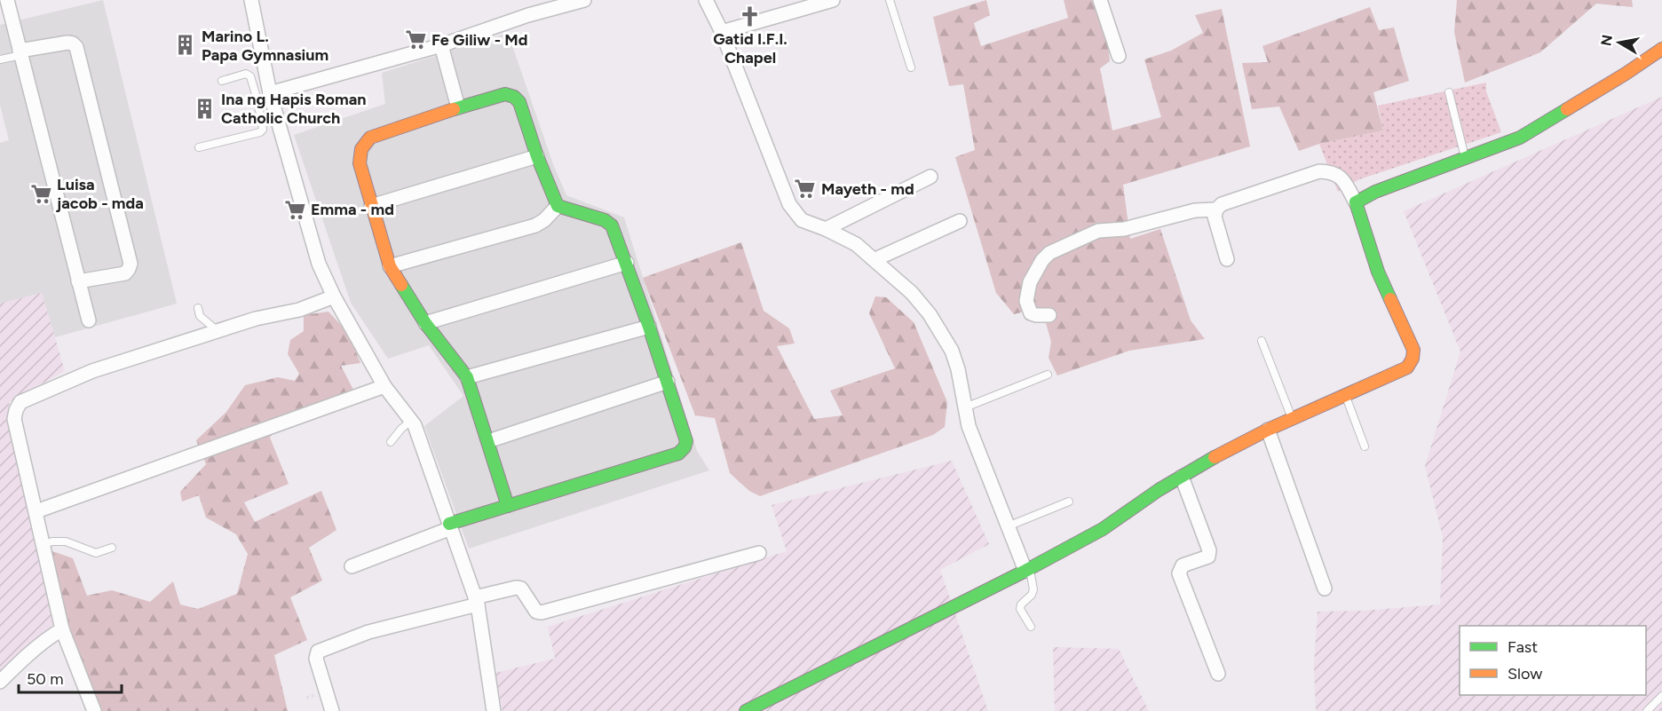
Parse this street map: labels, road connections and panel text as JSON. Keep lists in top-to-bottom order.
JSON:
{
  "places": {
    "church": ["Gatid I.F.I. Chapel"],
    "supermarket": [
      "Fe Giliw - Md",
      "Mayeth - md",
      "Luisa jacob - mda",
      "Emma - md"
    ],
    "building": ["Marino L. Papa Gymnasium", "Ina ng Hapis Roman Catholic Church"]
  },
  "legend": ["Fast", "Slow"],
  "scale_bar": "50 m",
  "north": "left"
}
